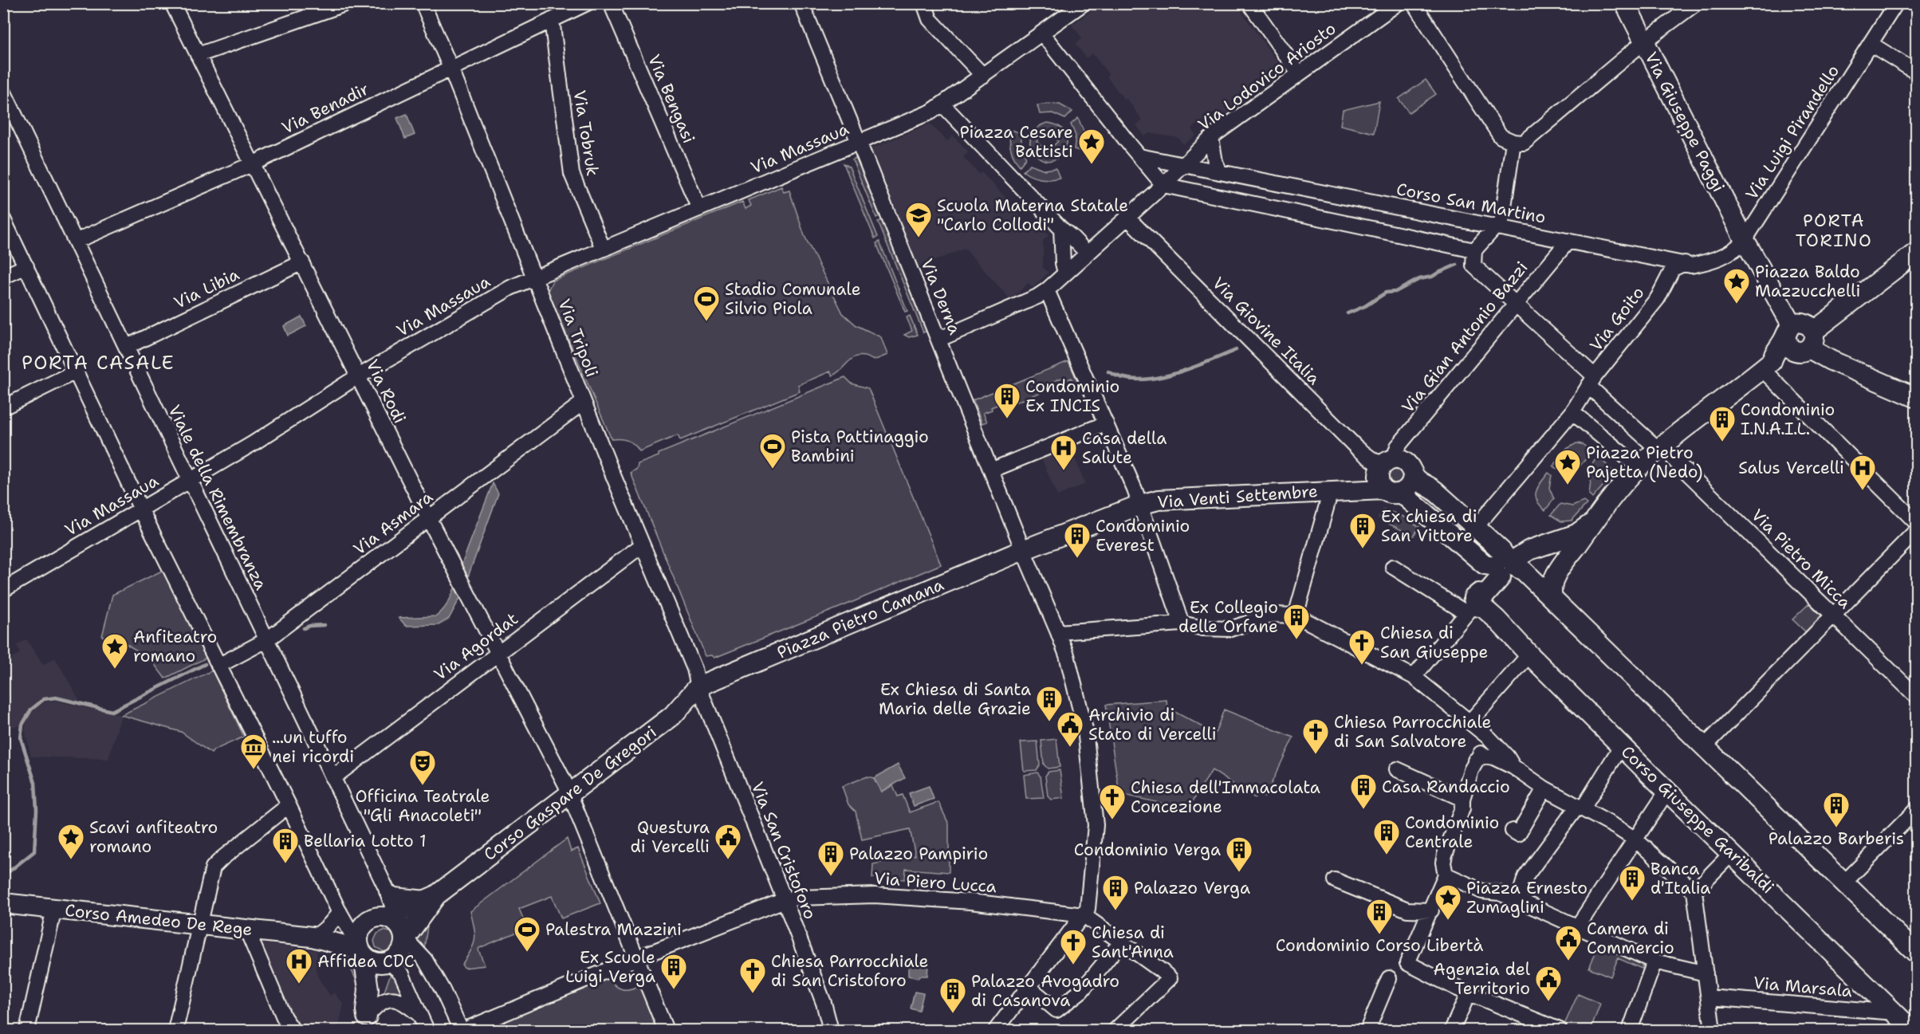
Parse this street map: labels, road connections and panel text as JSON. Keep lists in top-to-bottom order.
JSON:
{
  "streets": {
    "main road": [
      "Via Giuseppe Paggi",
      "Via Venti Settembre",
      "Piazza Pietro Camana",
      "Corso Gaspare De Gregori",
      "Corso Giuseppe Garibaldi",
      "Corso Amedeo De Rege"
    ],
    "street": [
      "Via Lodovico Ariosto",
      "Via Bengasi",
      "Via Benadir",
      "Via Luigi Pirandello",
      "Via Tobruk",
      "Via Massaua",
      "Corso San Martino",
      "Via Libia",
      "Via Derna",
      "Via Goito",
      "Via Giovine Italia",
      "Via Gian Antonio Bazzi",
      "Via Tripoli",
      "Via Rodi",
      "Viale della Rimembranza",
      "Via Asmara",
      "Via Pietro Micca",
      "Via Agordat",
      "Via San Cristoforo",
      "Via Piero Lucca",
      "Via Marsala"
    ]
  },
  "crossings": [
    ["Via Lodovico Ariosto", "Corso San Martino"],
    ["Via Bengasi", "Via Massaua"],
    ["Via Benadir", "Via Tobruk"],
    ["Via Benadir", "Via Tripoli"],
    ["Via Benadir", "Via Rodi"],
    ["Via Benadir", "Viale della Rimembranza"],
    ["Via Giuseppe Paggi", "Via Luigi Pirandello"],
    ["Via Giuseppe Paggi", "Corso San Martino"],
    ["Via Luigi Pirandello", "Corso San Martino"],
    ["Via Tobruk", "Via Massaua"],
    ["Via Massaua", "Via Derna"],
    ["Via Massaua", "Via Tripoli"],
    ["Via Massaua", "Via Rodi"],
    ["Via Massaua", "Viale della Rimembranza"],
    ["Corso San Martino", "Via Goito"],
    ["Corso San Martino", "Via Gian Antonio Bazzi"],
    ["Via Libia", "Via Rodi"],
    ["Via Libia", "Viale della Rimembranza"],
    ["Via Derna", "Via Venti Settembre"],
    ["Via Derna", "Piazza Pietro Camana"],
    ["Via Derna", "Via Piero Lucca"],
    ["Via Giovine Italia", "Via Gian Antonio Bazzi"],
    ["Via Giovine Italia", "Via Venti Settembre"],
    ["Via Gian Antonio Bazzi", "Via Venti Settembre"],
    ["Via Tripoli", "Via Asmara"],
    ["Via Tripoli", "Piazza Pietro Camana"],
    ["Via Tripoli", "Via Agordat"],
    ["Via Tripoli", "Corso Gaspare De Gregori"],
    ["Via Tripoli", "Via San Cristoforo"],
    ["Via Rodi", "Via Asmara"],
    ["Via Rodi", "Via Agordat"],
    ["Via Rodi", "Corso Gaspare De Gregori"],
    ["Via Rodi", "Via Piero Lucca"],
    ["Via Venti Settembre", "Piazza Pietro Camana"],
    ["Viale della Rimembranza", "Via Asmara"],
    ["Viale della Rimembranza", "Via Agordat"],
    ["Viale della Rimembranza", "Corso Gaspare De Gregori"],
    ["Viale della Rimembranza", "Corso Amedeo De Rege"],
    ["Piazza Pietro Camana", "Corso Gaspare De Gregori"],
    ["Piazza Pietro Camana", "Via San Cristoforo"],
    ["Corso Gaspare De Gregori", "Via San Cristoforo"],
    ["Corso Gaspare De Gregori", "Corso Amedeo De Rege"],
    ["Corso Giuseppe Garibaldi", "Via Marsala"],
    ["Via San Cristoforo", "Via Piero Lucca"]
  ],
  "districts": ["PORTA TORINO", "PORTA CASALE"],
  "places": {
    "place": [
      "Piazza Cesare Battisti",
      "Piazza Baldo Mazzucchelli",
      "Piazza Pietro Pajetta (Nedo)",
      "Anfiteatro romano",
      "Scavi anfiteatro romano",
      "Piazza Ernesto Zumaglini"
    ],
    "school or university": ["Scuola Materna Statale \"Carlo Collodi\""],
    "sports": ["Stadio Comunale Silvio Piola", "Pista Pattinaggio Bambini", "Palestra Mazzini"],
    "building": [
      "Condominio Ex INCIS",
      "Condominio I.N.A.I.L.",
      "Ex chiesa di San Vittore",
      "Condominio Everest",
      "Ex Collegio delle Orfane",
      "Ex Chiesa di Santa Maria delle Grazie",
      "Casa Randaccio",
      "Palazzo Barberis",
      "Condominio Centrale",
      "Bellaria Lotto 1",
      "Condominio Verga",
      "Palazzo Pampirio",
      "Banca d'Italia",
      "Palazzo Verga",
      "Condominio Corso Libertà",
      "Ex Scuole Luigi Verga",
      "Palazzo Avogadro di Casanova"
    ],
    "hospital": ["Casa della Salute", "Salus Vercelli", "Affidea CDC"],
    "church": [
      "Chiesa di San Giuseppe",
      "Chiesa Parrocchiale di San Salvatore",
      "Chiesa dell'Immacolata Concezione",
      "Chiesa di Sant'Anna",
      "Chiesa Parrocchiale di San Cristoforo"
    ],
    "public building": [
      "Archivio di Stato di Vercelli",
      "Questura di Vercelli",
      "Camera di Commercio",
      "Agenzia del Territorio"
    ],
    "museum": ["...un tuffo nei ricordi"],
    "theatre": ["Officina Teatrale \"Gli Anacoleti\""]
  }
}
